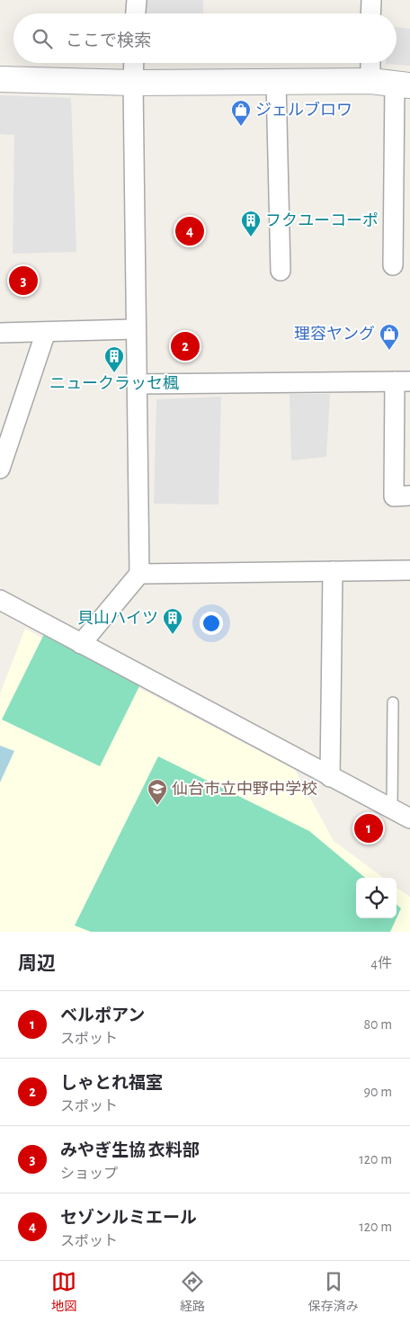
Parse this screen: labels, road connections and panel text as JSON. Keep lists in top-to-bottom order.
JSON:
{
  "places": {
    "shop": ["ジェルブロワ", "理容ヤング"],
    "building": ["フクユーコーポ", "ニュークラッセ楓", "貝山ハイツ"],
    "school or university": ["仙台市立中野中学校"]
  },
  "page": {
    "search": "ここで検索",
    "pins": [
      "4",
      "3",
      "2",
      "1"
    ],
    "heading": ["周辺", "4件"],
    "list": [
      {
        "mark": "1",
        "name": "ベルポアン",
        "note": "スポット",
        "value": "80 m"
      },
      {
        "mark": "2",
        "name": "しゃとれ福室",
        "note": "スポット",
        "value": "90 m"
      },
      {
        "mark": "3",
        "name": "みやぎ生協 衣料部",
        "note": "ショップ",
        "value": "120 m"
      },
      {
        "mark": "4",
        "name": "セゾンルミエール",
        "note": "スポット",
        "value": "120 m"
      }
    ],
    "nav": ["地図", "経路", "保存済み"]
  }
}
